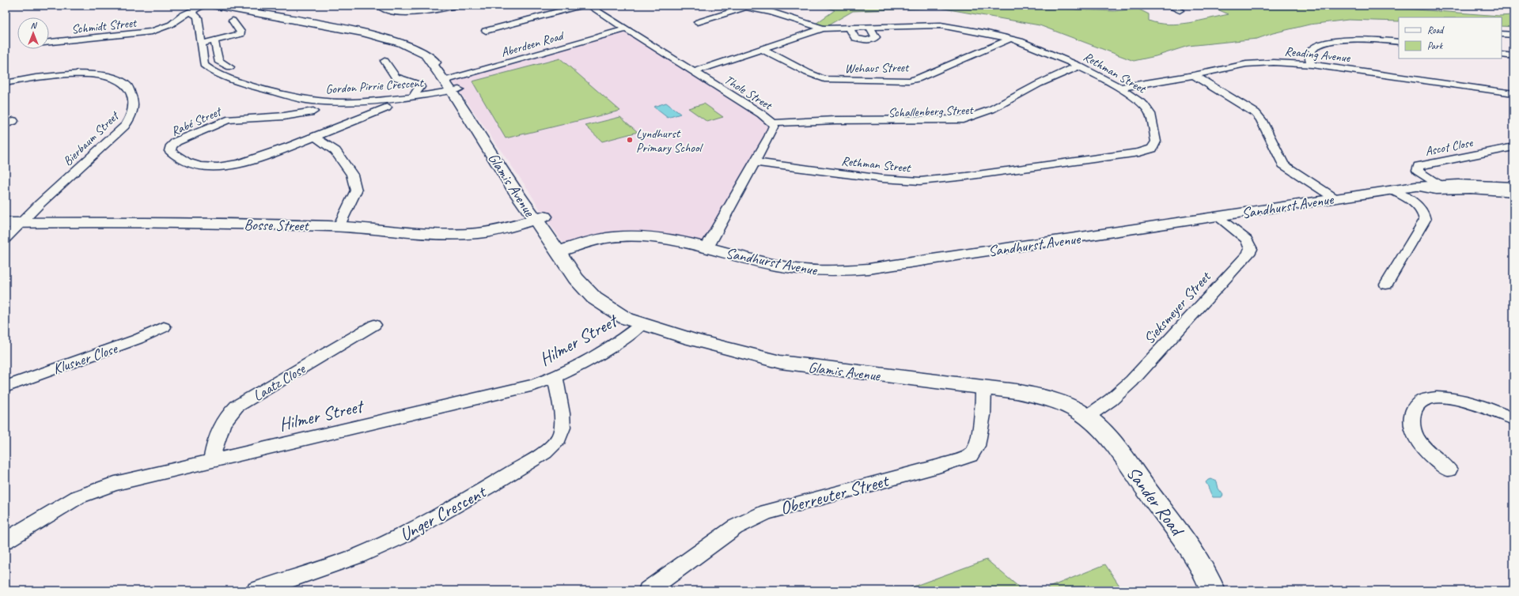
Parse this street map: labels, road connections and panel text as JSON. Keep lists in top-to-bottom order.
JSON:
{
  "streets": {
    "main road": [
      "Glamis Avenue",
      "Sandhurst Avenue",
      "Bosse Street",
      "Sander Road"
    ],
    "street": [
      "Schmidt Street",
      "Aberdeen Road",
      "Reading Avenue",
      "Wehaus Street",
      "Rethman Street",
      "Gordon Pirrie Crescent",
      "Thole Street",
      "Schallenberg Street",
      "Rabé Street",
      "Bierbaum Street",
      "Ascot Close",
      "Sieksmeyer Street",
      "Hilmer Street",
      "Klusner Close",
      "Laatz Close",
      "Oberreuter Street",
      "Unger Crescent"
    ]
  },
  "crossings": [
    ["Schmidt Street", "Gordon Pirrie Crescent"],
    ["Aberdeen Road", "Gordon Pirrie Crescent"],
    ["Aberdeen Road", "Thole Street"],
    ["Aberdeen Road", "Glamis Avenue"],
    ["Reading Avenue", "Rethman Street"],
    ["Wehaus Street", "Rethman Street"],
    ["Rethman Street", "Thole Street"],
    ["Rethman Street", "Schallenberg Street"],
    ["Gordon Pirrie Crescent", "Glamis Avenue"],
    ["Thole Street", "Schallenberg Street"],
    ["Thole Street", "Sandhurst Avenue"],
    ["Bierbaum Street", "Bosse Street"],
    ["Ascot Close", "Sandhurst Avenue"],
    ["Glamis Avenue", "Sandhurst Avenue"],
    ["Glamis Avenue", "Bosse Street"],
    ["Glamis Avenue", "Sieksmeyer Street"],
    ["Glamis Avenue", "Hilmer Street"],
    ["Glamis Avenue", "Oberreuter Street"],
    ["Glamis Avenue", "Sander Road"],
    ["Sandhurst Avenue", "Sieksmeyer Street"],
    ["Sieksmeyer Street", "Sander Road"],
    ["Hilmer Street", "Laatz Close"],
    ["Hilmer Street", "Unger Crescent"]
  ],
  "places": ["Lyndhurst Primary School"],
  "legend": ["Road", "Park"],
  "north": "top"
}
